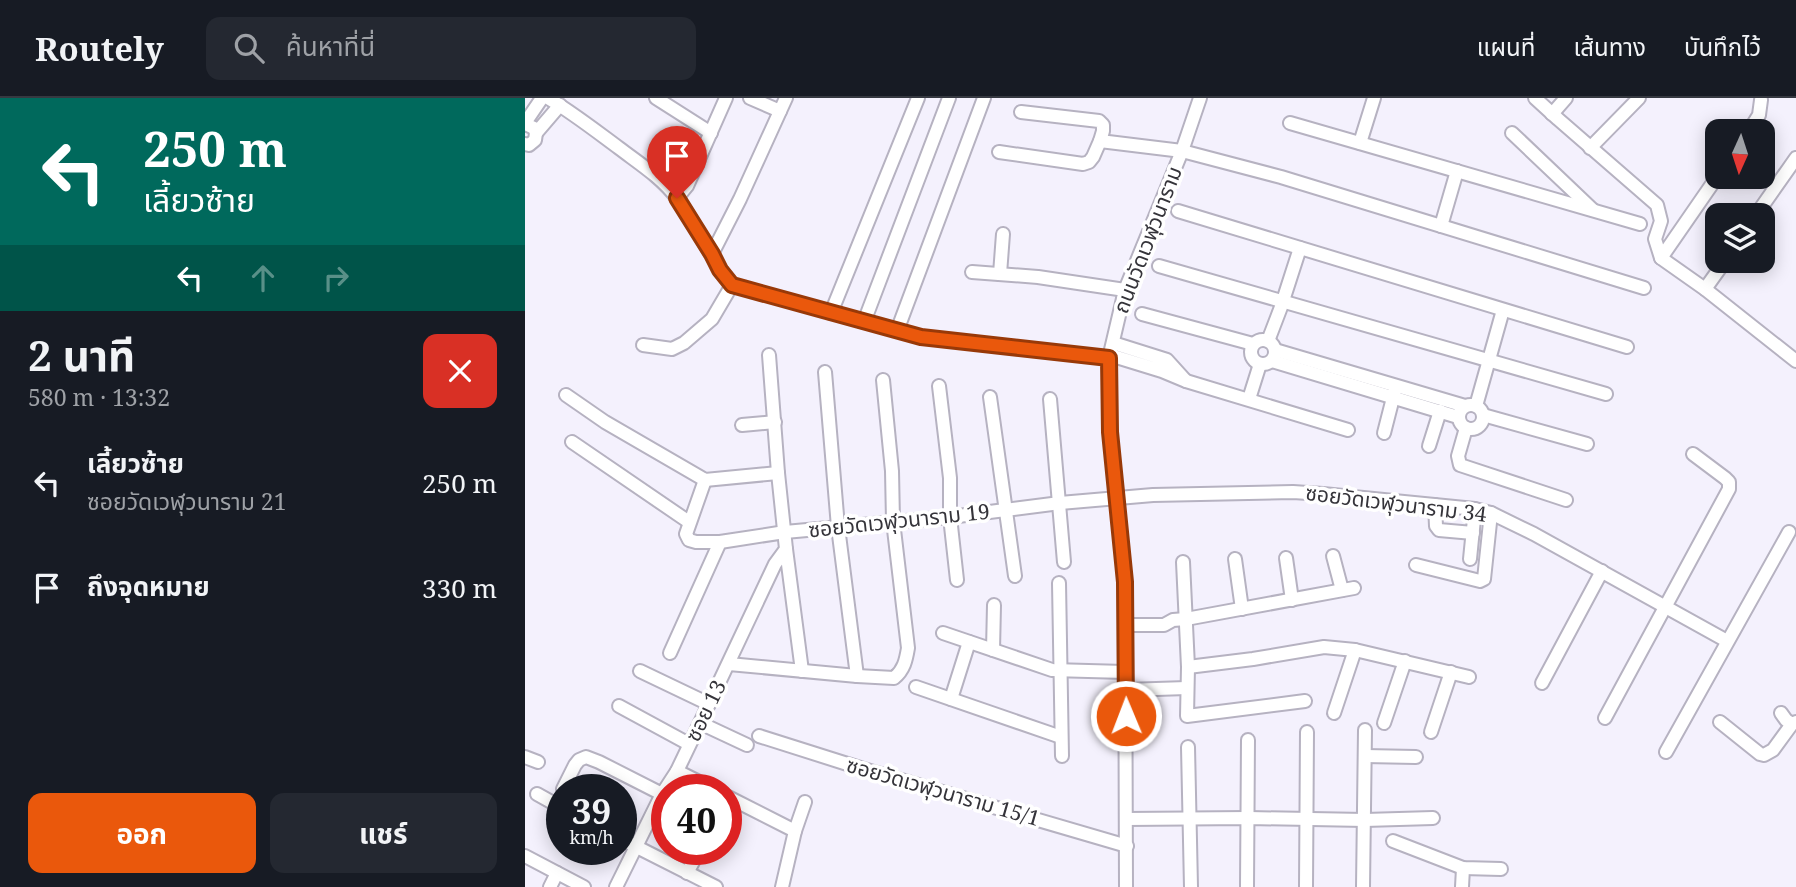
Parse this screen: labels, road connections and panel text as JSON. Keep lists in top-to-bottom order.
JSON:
{
  "streets": {
    "street": [
      "ถนนวัดเวฬุวนาราม",
      "ซอยวัดเวฬุวนาราม 34",
      "ซอยวัดเวฬุวนาราม 19",
      "ซอย 13",
      "ซอยวัดเวฬุวนาราม 15/1"
    ]
  },
  "crossings": [
    ["ถนนวัดเวฬุวนาราม", "ซอยวัดเวฬุวนาราม 34"],
    ["ถนนวัดเวฬุวนาราม", "ซอยวัดเวฬุวนาราม 19"],
    ["ถนนวัดเวฬุวนาราม", "ซอยวัดเวฬุวนาราม 15/1"],
    ["ซอยวัดเวฬุวนาราม 34", "ซอยวัดเวฬุวนาราม 19"]
  ],
  "north": "bottom",
  "page": {
    "header": "Routely",
    "search": "ค้นหาที่นี่",
    "nav": ["แผนที่", "เส้นทาง", "บันทึกไว้"],
    "turn": ["250 m", "เลี้ยวซ้าย"],
    "heading": ["2 นาที", "580 m · 13:32"],
    "list": [
      {
        "name": "เลี้ยวซ้าย",
        "note": "ซอยวัดเวฬุวนาราม 21",
        "value": "250 m"
      },
      {
        "name": "ถึงจุดหมาย",
        "value": "330 m"
      }
    ],
    "speed": "39 km/h",
    "limit": "40",
    "buttons": ["ออก", "แชร์"]
  }
}
